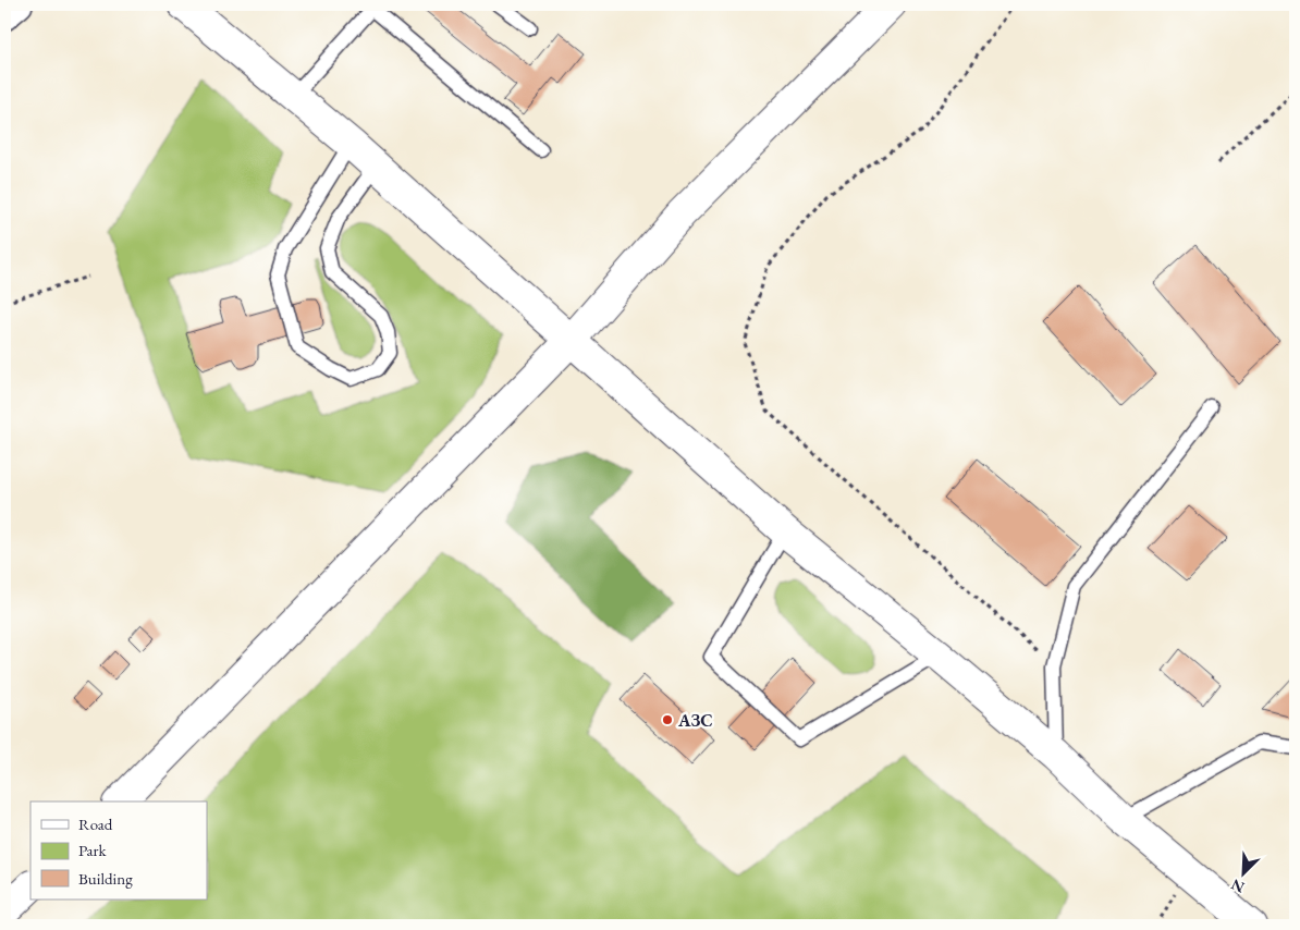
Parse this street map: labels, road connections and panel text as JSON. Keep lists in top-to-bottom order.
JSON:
{
  "places": ["АЗС"],
  "legend": ["Road", "Park", "Building"],
  "north": "bottom left"
}
